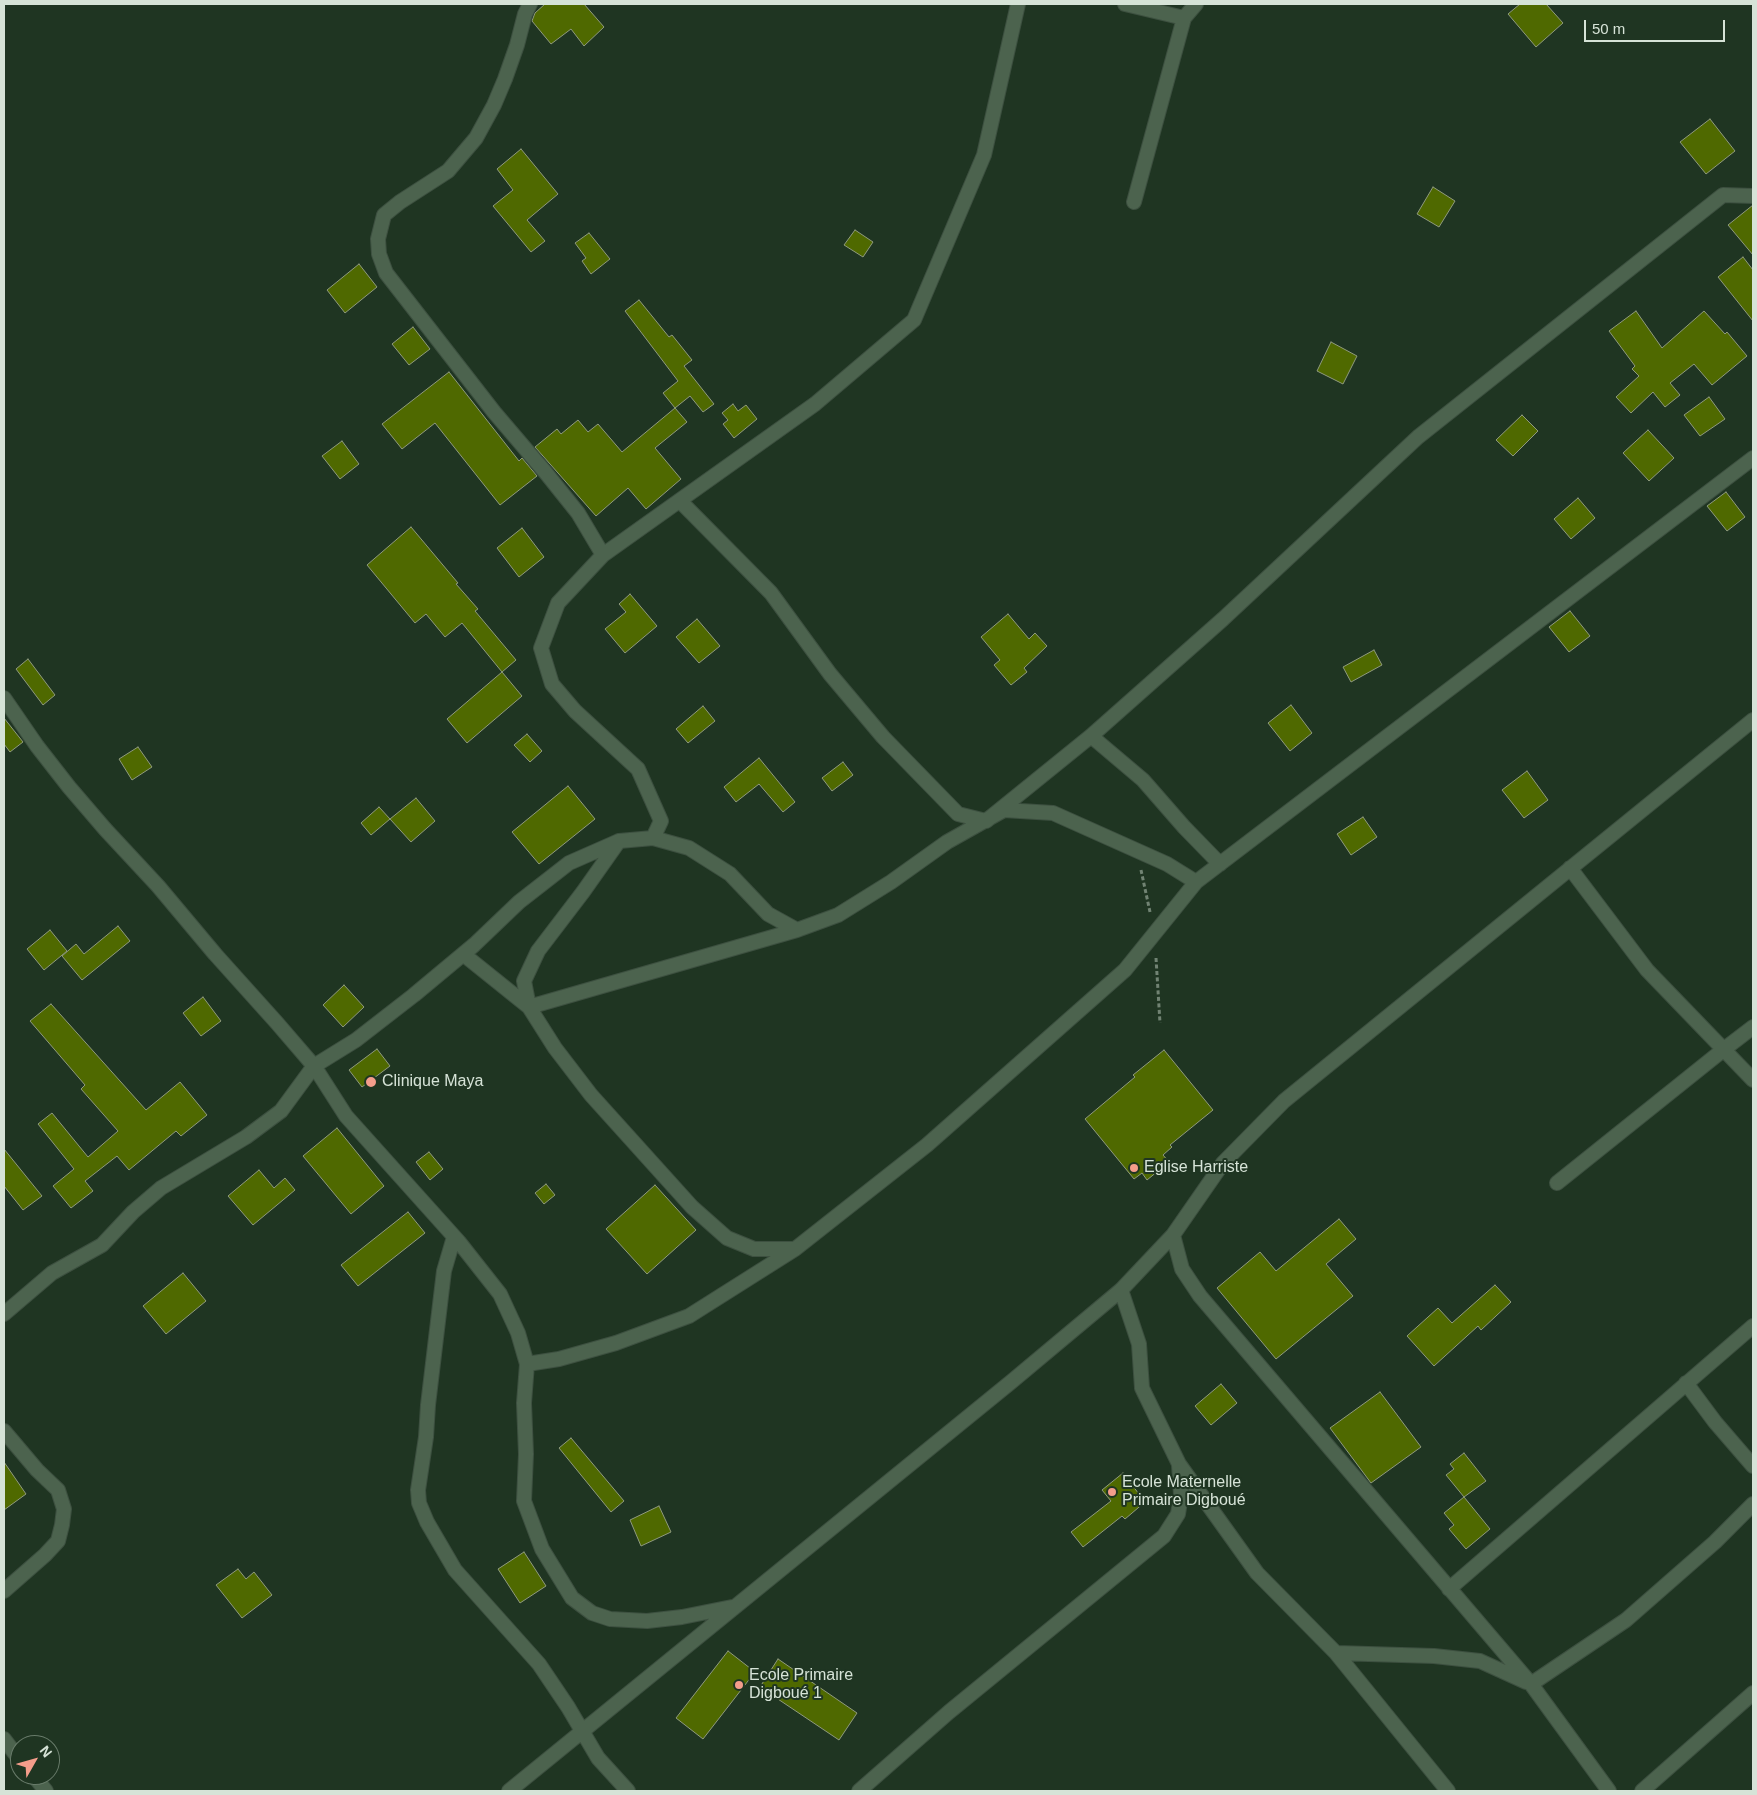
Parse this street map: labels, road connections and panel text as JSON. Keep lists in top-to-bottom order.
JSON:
{
  "places": [
    "Clinique Maya",
    "Eglise Harriste",
    "Ecole Maternelle Primaire Digboué",
    "Ecole Primaire Digboué 1"
  ],
  "scale_bar": "50 m",
  "north": "top right"
}
